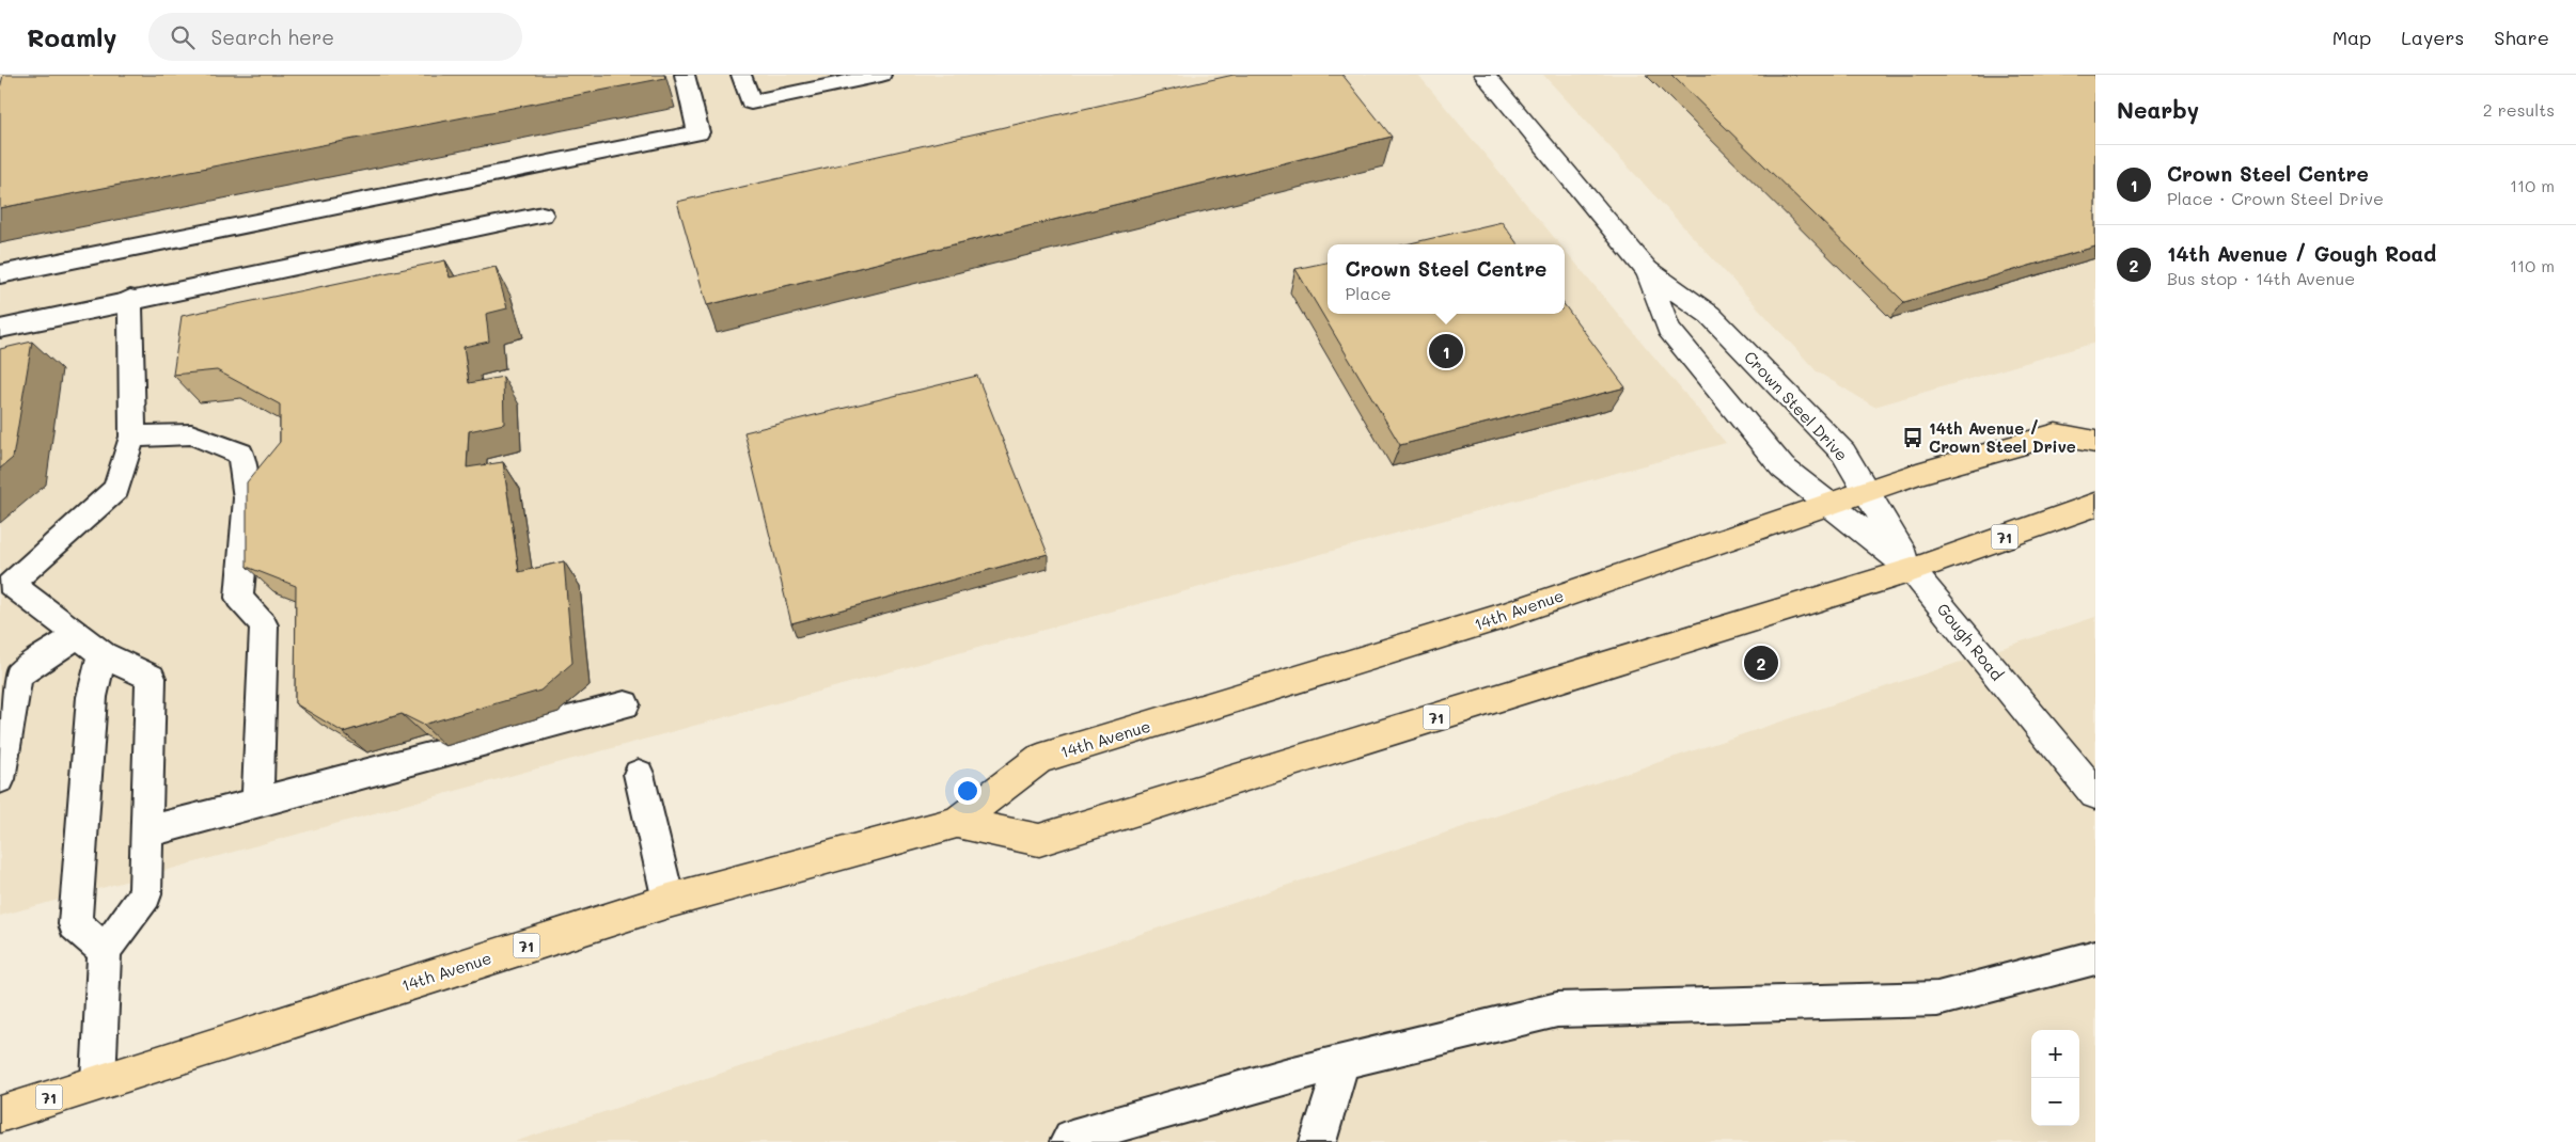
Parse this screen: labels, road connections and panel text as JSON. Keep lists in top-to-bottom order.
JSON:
{
  "streets": {
    "main road": ["71", "14th Avenue"],
    "street": ["Crown Steel Drive", "Gough Road"]
  },
  "crossings": [
    ["Crown Steel Drive", "14th Avenue"],
    ["Crown Steel Drive", "Gough Road"],
    ["14th Avenue", "Gough Road"]
  ],
  "places": {
    "bus stop": ["14th Avenue / Crown Steel Drive"]
  },
  "page": {
    "header": "Roamly",
    "search": "Search here",
    "nav": ["Map", "Layers", "Share"],
    "heading": ["Nearby", "2 results"],
    "list": [
      {
        "mark": "1",
        "name": "Crown Steel Centre",
        "note": "Place · Crown Steel Drive",
        "value": "110 m"
      },
      {
        "mark": "2",
        "name": "14th Avenue / Gough Road",
        "note": "Bus stop · 14th Avenue",
        "value": "110 m"
      }
    ],
    "popup": ["Crown Steel Centre", "Place"],
    "pins": ["1", "2"],
    "map_buttons": ["+", "−"]
  }
}
